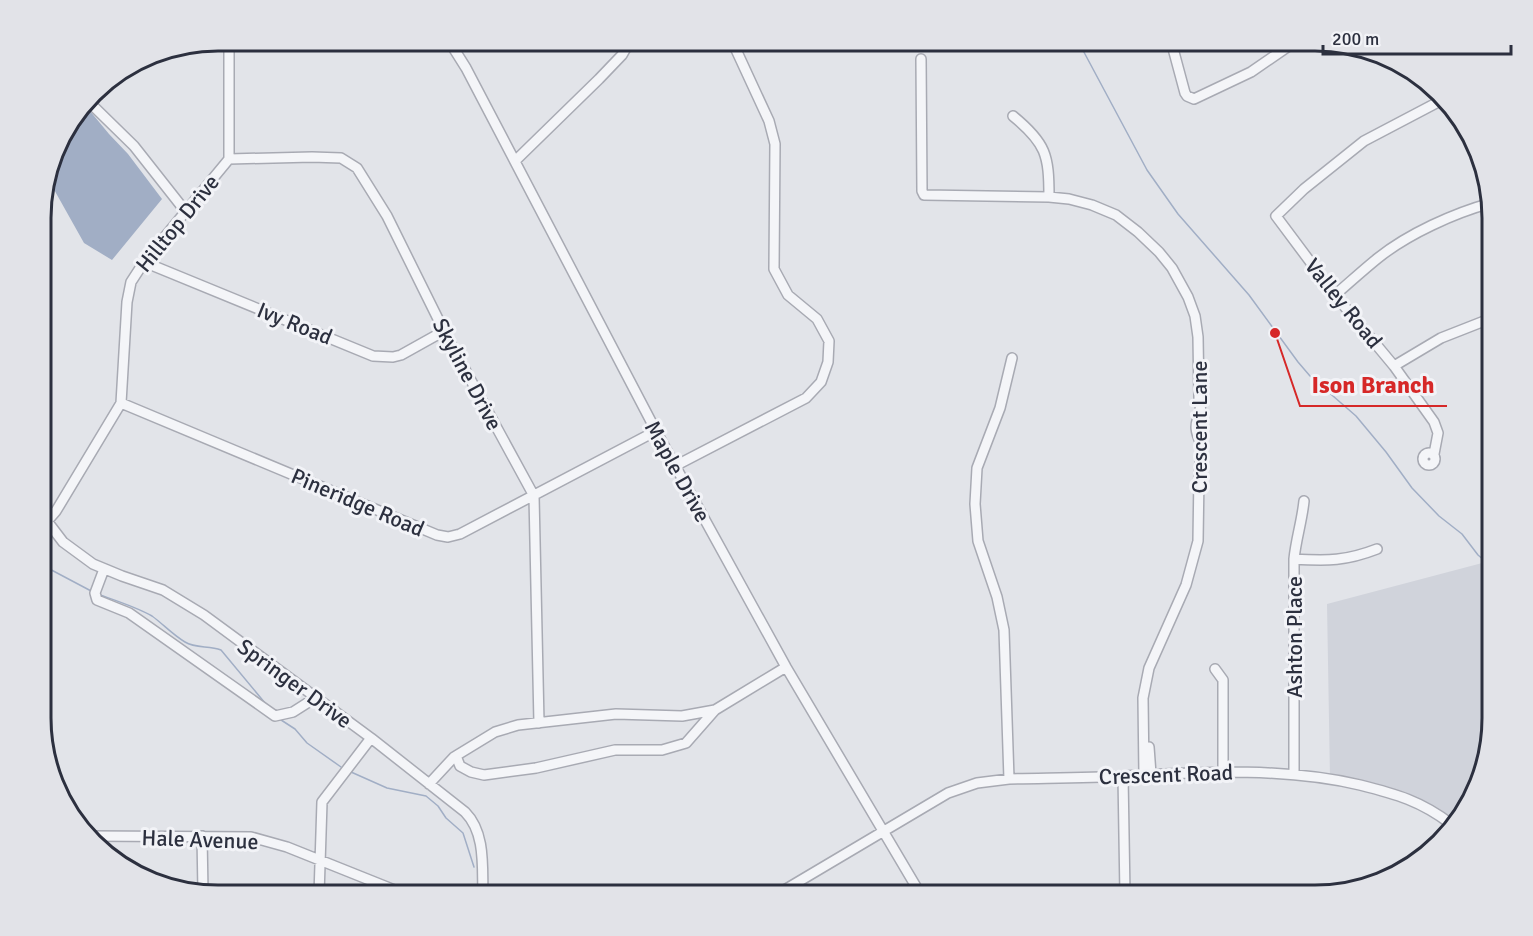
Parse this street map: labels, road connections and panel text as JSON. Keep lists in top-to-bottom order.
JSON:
{
  "streets": {
    "street": [
      "Hilltop Drive",
      "Valley Road",
      "Ivy Road",
      "Skyline Drive",
      "Crescent Lane",
      "Maple Drive",
      "Pineridge Road",
      "Ashton Place",
      "Springer Drive",
      "Crescent Road",
      "Hale Avenue"
    ]
  },
  "crossings": [
    ["Hilltop Drive", "Ivy Road"],
    ["Hilltop Drive", "Skyline Drive"],
    ["Hilltop Drive", "Pineridge Road"],
    ["Ivy Road", "Skyline Drive"],
    ["Skyline Drive", "Pineridge Road"],
    ["Crescent Lane", "Crescent Road"],
    ["Maple Drive", "Pineridge Road"],
    ["Maple Drive", "Crescent Road"],
    ["Ashton Place", "Crescent Road"]
  ],
  "places": ["Ison Branch"],
  "scale_bar": "200 m"
}
